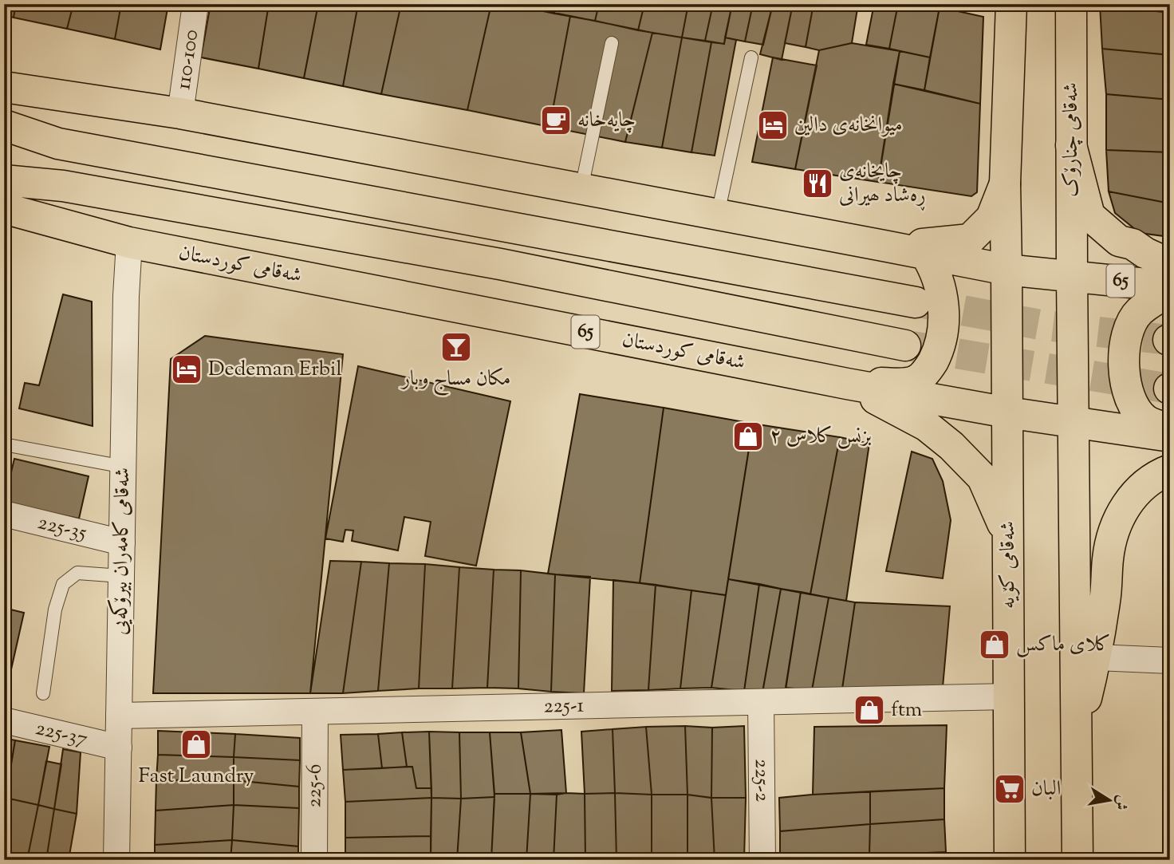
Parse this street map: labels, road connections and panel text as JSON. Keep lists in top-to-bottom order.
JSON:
{
  "streets": {
    "main road": [
      "شەقامی چنارۆک",
      "شەقامی کوردستان",
      "65",
      "شەقامی کۆیە"
    ],
    "street": [
      "110-100",
      "225-35",
      "شه‌قامی كامەران بیرۆكەیی",
      "225-1",
      "225-37",
      "225-2",
      "225-6"
    ]
  },
  "crossings": [
    ["110-100", "65"],
    ["شەقامی چنارۆک", "65"],
    ["شەقامی کوردستان", "شه‌قامی كامەران بیرۆكەیی"],
    ["شەقامی کوردستان", "شەقامی کۆیە"],
    ["65", "شەقامی کۆیە"],
    ["225-35", "شه‌قامی كامەران بیرۆكەیی"],
    ["شه‌قامی كامەران بیرۆكەیی", "225-1"],
    ["شه‌قامی كامەران بیرۆكەیی", "225-37"],
    ["شەقامی کۆیە", "225-1"],
    ["225-1", "225-2"],
    ["225-1", "225-6"]
  ],
  "places": {
    "cafe": ["چایەخانە"],
    "hotel": ["میوانخانەی دالین", "Dedeman Erbil"],
    "restaurant": ["چایخانەی ڕەشاد ھیرانی"],
    "bar": ["مكان مساج وبار"],
    "shop": [
      "بزنس کلاس ٢",
      "كلای ماكس",
      "ftm",
      "Fast Laundry"
    ],
    "supermarket": ["البان"]
  },
  "north": "right"
}
